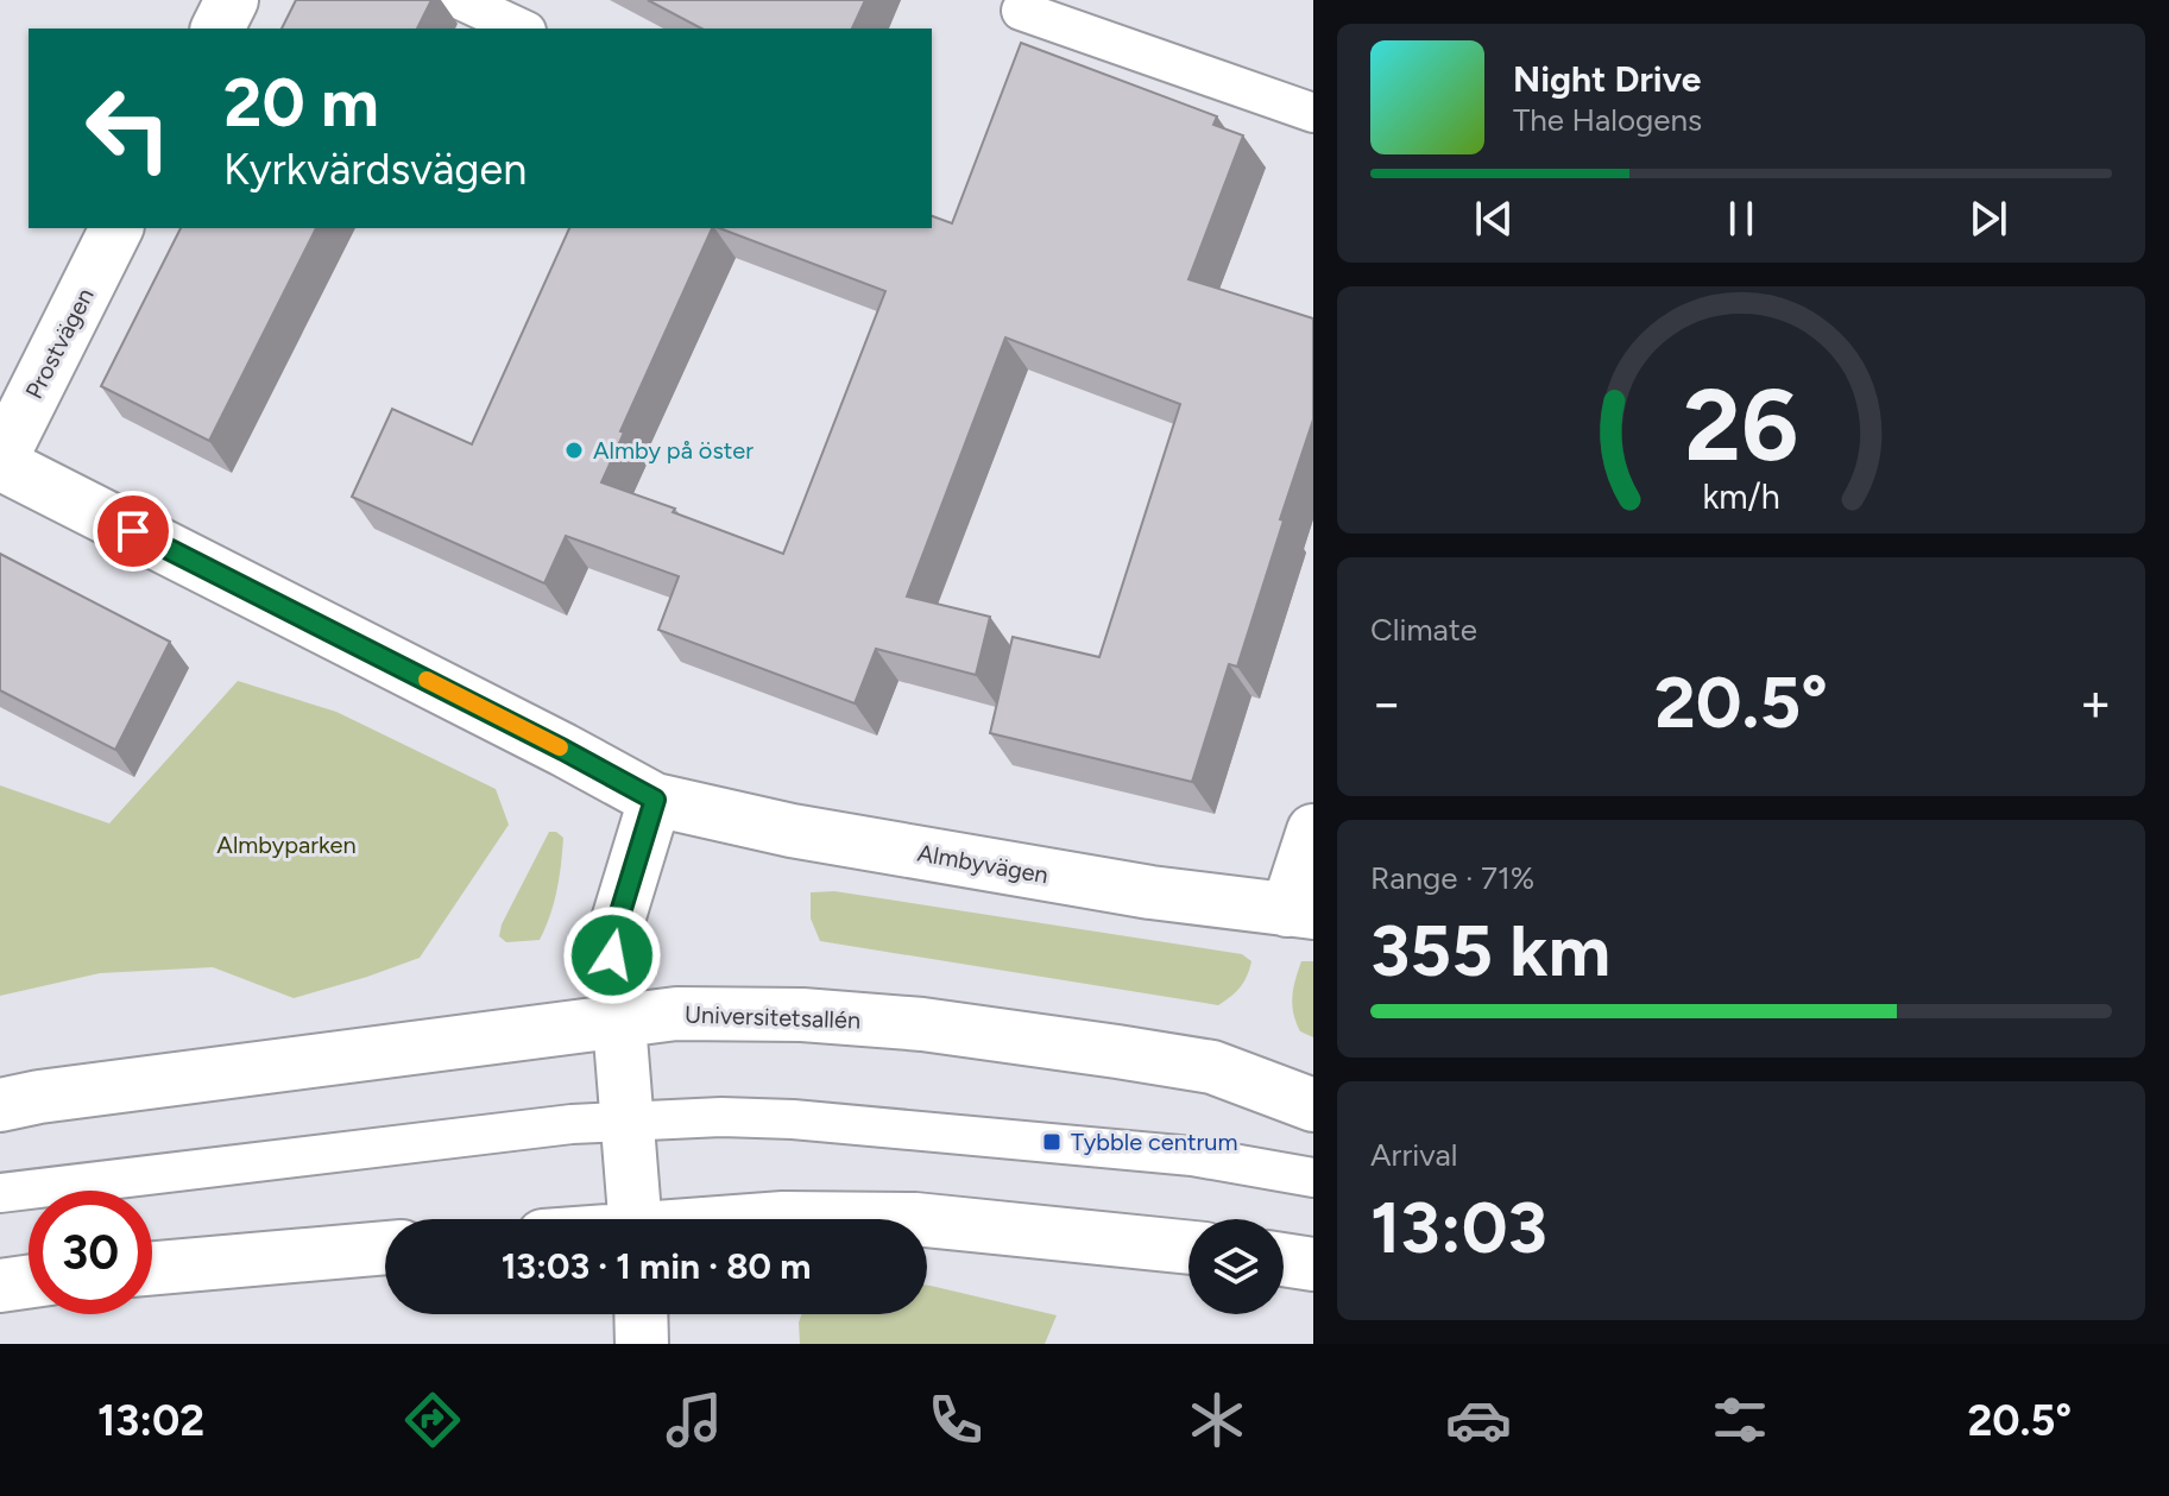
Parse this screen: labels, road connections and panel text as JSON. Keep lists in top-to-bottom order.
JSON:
{
  "streets": {
    "main road": ["Prostvägen", "Almbyvägen", "Universitetsallén"]
  },
  "crossings": [
    ["Prostvägen", "Almbyvägen"]
  ],
  "parks": ["Almbyparken"],
  "places": {
    "other": ["Almby på öster"],
    "transit": ["Tybble centrum"]
  },
  "page": {
    "turn": ["20 m", "Kyrkvärdsvägen"],
    "song": ["Night Drive", "The Halogens"],
    "tile": [
      "Climate",
      ["Range · 71%", "355 km"],
      ["Arrival", "13:03"]
    ],
    "heat": ["−", "20.5°", "+"],
    "limit": "30",
    "trip": "13:03 · 1 min · 80 m",
    "tabs": ["13:02", "20.5°"],
    "gauge": ["26", "km/h"]
  }
}
